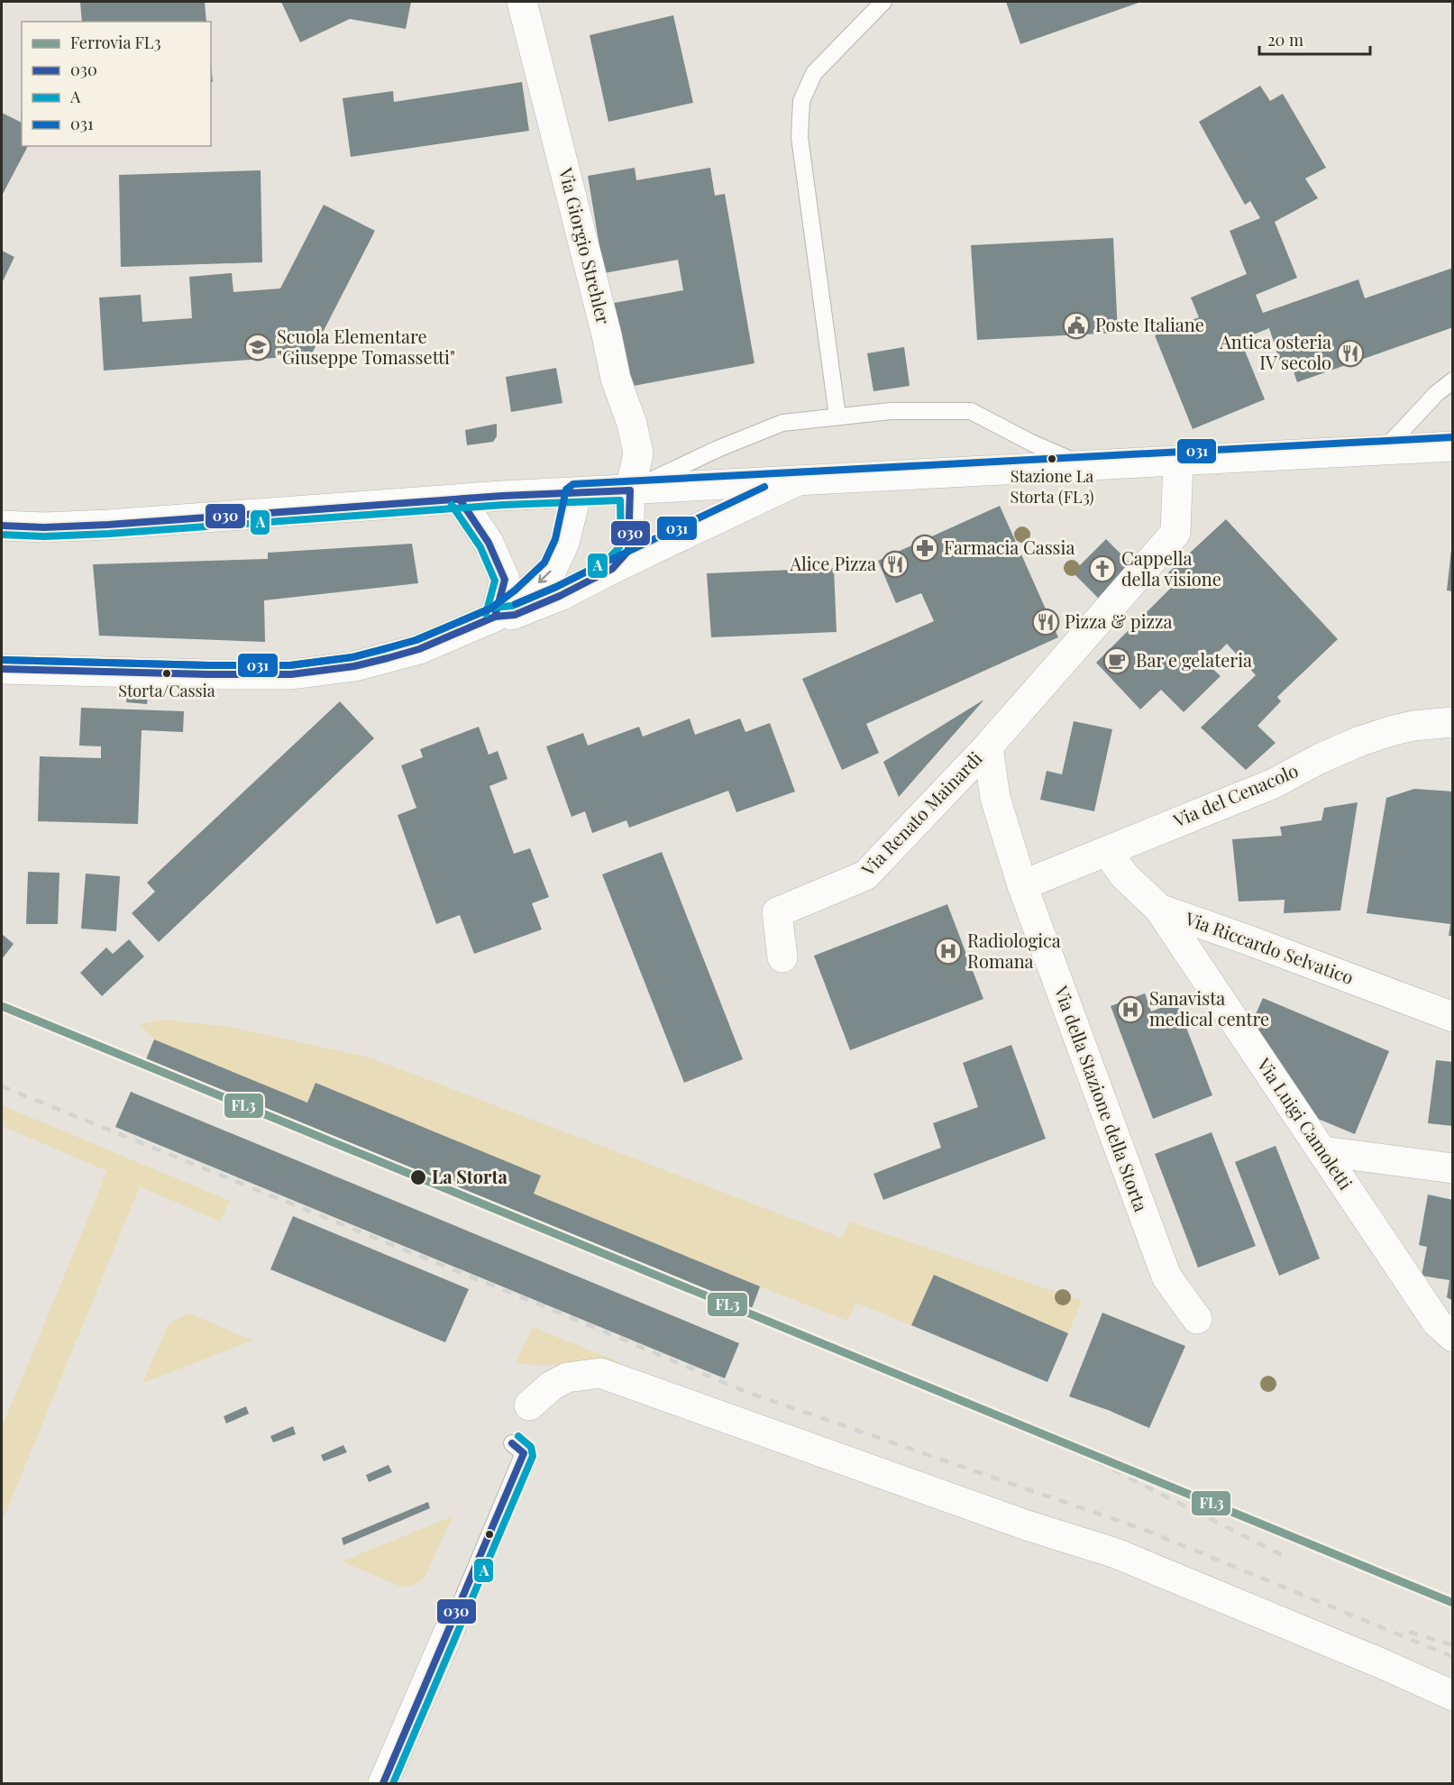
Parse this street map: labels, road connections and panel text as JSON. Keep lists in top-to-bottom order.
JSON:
{
  "streets": {
    "street": [
      "Via Giorgio Strehler",
      "Via del Cenacolo",
      "Via Renato Mainardi",
      "Via Riccardo Selvatico",
      "Via della Stazione della Storta",
      "Via Luigi Camoletti"
    ]
  },
  "crossings": [
    ["Via del Cenacolo", "Via Riccardo Selvatico"],
    ["Via del Cenacolo", "Via della Stazione della Storta"],
    ["Via Renato Mainardi", "Via della Stazione della Storta"],
    ["Via Riccardo Selvatico", "Via Luigi Camoletti"]
  ],
  "places": {
    "public building": ["Poste Italiane"],
    "school or university": ["Scuola Elementare \"Giuseppe Tomassetti\""],
    "restaurant": ["Antica osteria IV secolo", "Alice Pizza", "Pizza & pizza"],
    "other": ["Stazione La Storta (FL3)", "Storta/Cassia", "La Storta"],
    "pharmacy": ["Farmacia Cassia"],
    "church": ["Cappella della visione"],
    "cafe": ["Bar e gelateria"],
    "hospital": ["Radiologica Romana", "Sanavista medical centre"]
  },
  "lines": [
    "transit line 031",
    "transit line 030",
    "transit line A",
    "rail line FL3"
  ],
  "legend": [
    "Ferrovia FL3",
    "030",
    "A",
    "031"
  ],
  "scale_bar": "20 m"
}
